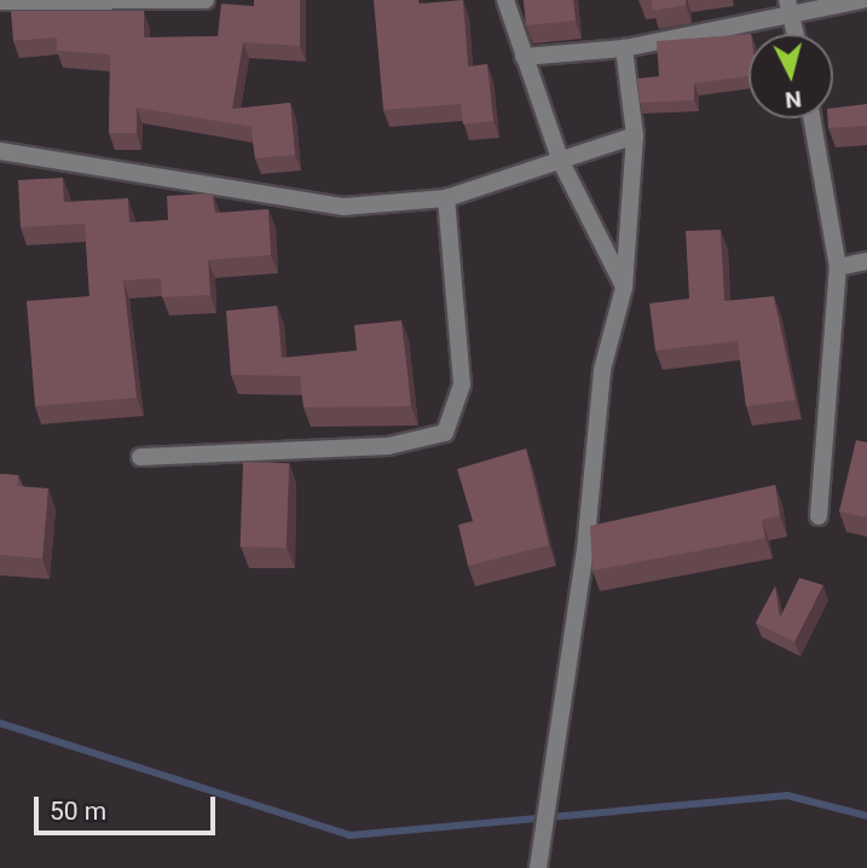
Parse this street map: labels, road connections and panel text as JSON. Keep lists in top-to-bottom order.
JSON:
{
  "scale_bar": "50 m",
  "north": "bottom"
}
